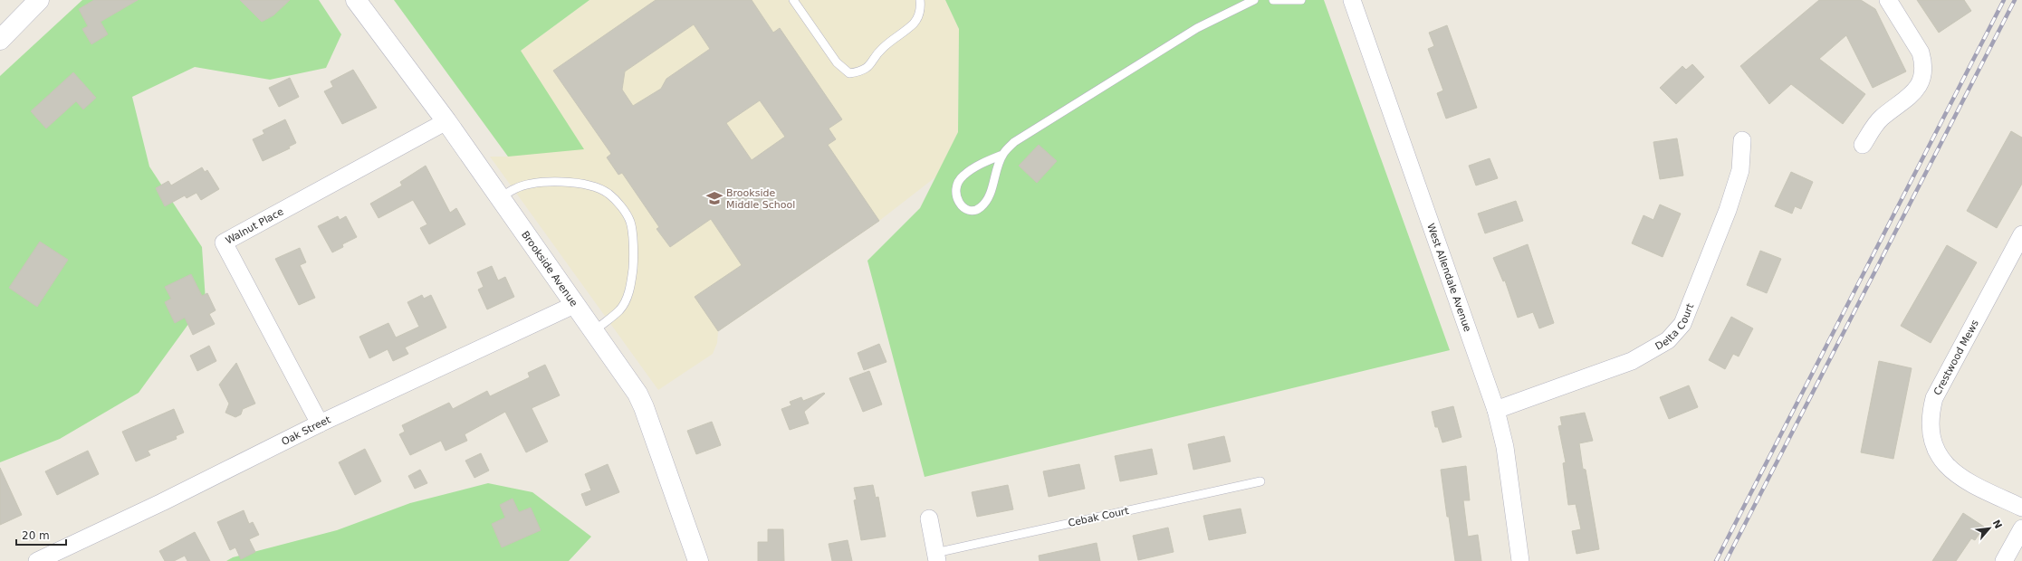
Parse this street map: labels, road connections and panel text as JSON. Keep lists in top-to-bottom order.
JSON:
{
  "streets": {
    "main road": ["Brookside Avenue"],
    "street": [
      "Walnut Place",
      "West Allendale Avenue",
      "Delta Court",
      "Crestwood Mews",
      "Oak Street"
    ],
    "lane": ["Cebak Court"]
  },
  "crossings": [
    ["Walnut Place", "Brookside Avenue"],
    ["Walnut Place", "Oak Street"],
    ["Brookside Avenue", "Oak Street"],
    ["West Allendale Avenue", "Delta Court"]
  ],
  "places": {
    "school or university": ["Brookside Middle School"]
  },
  "scale_bar": "20 m",
  "north": "top right"
}
